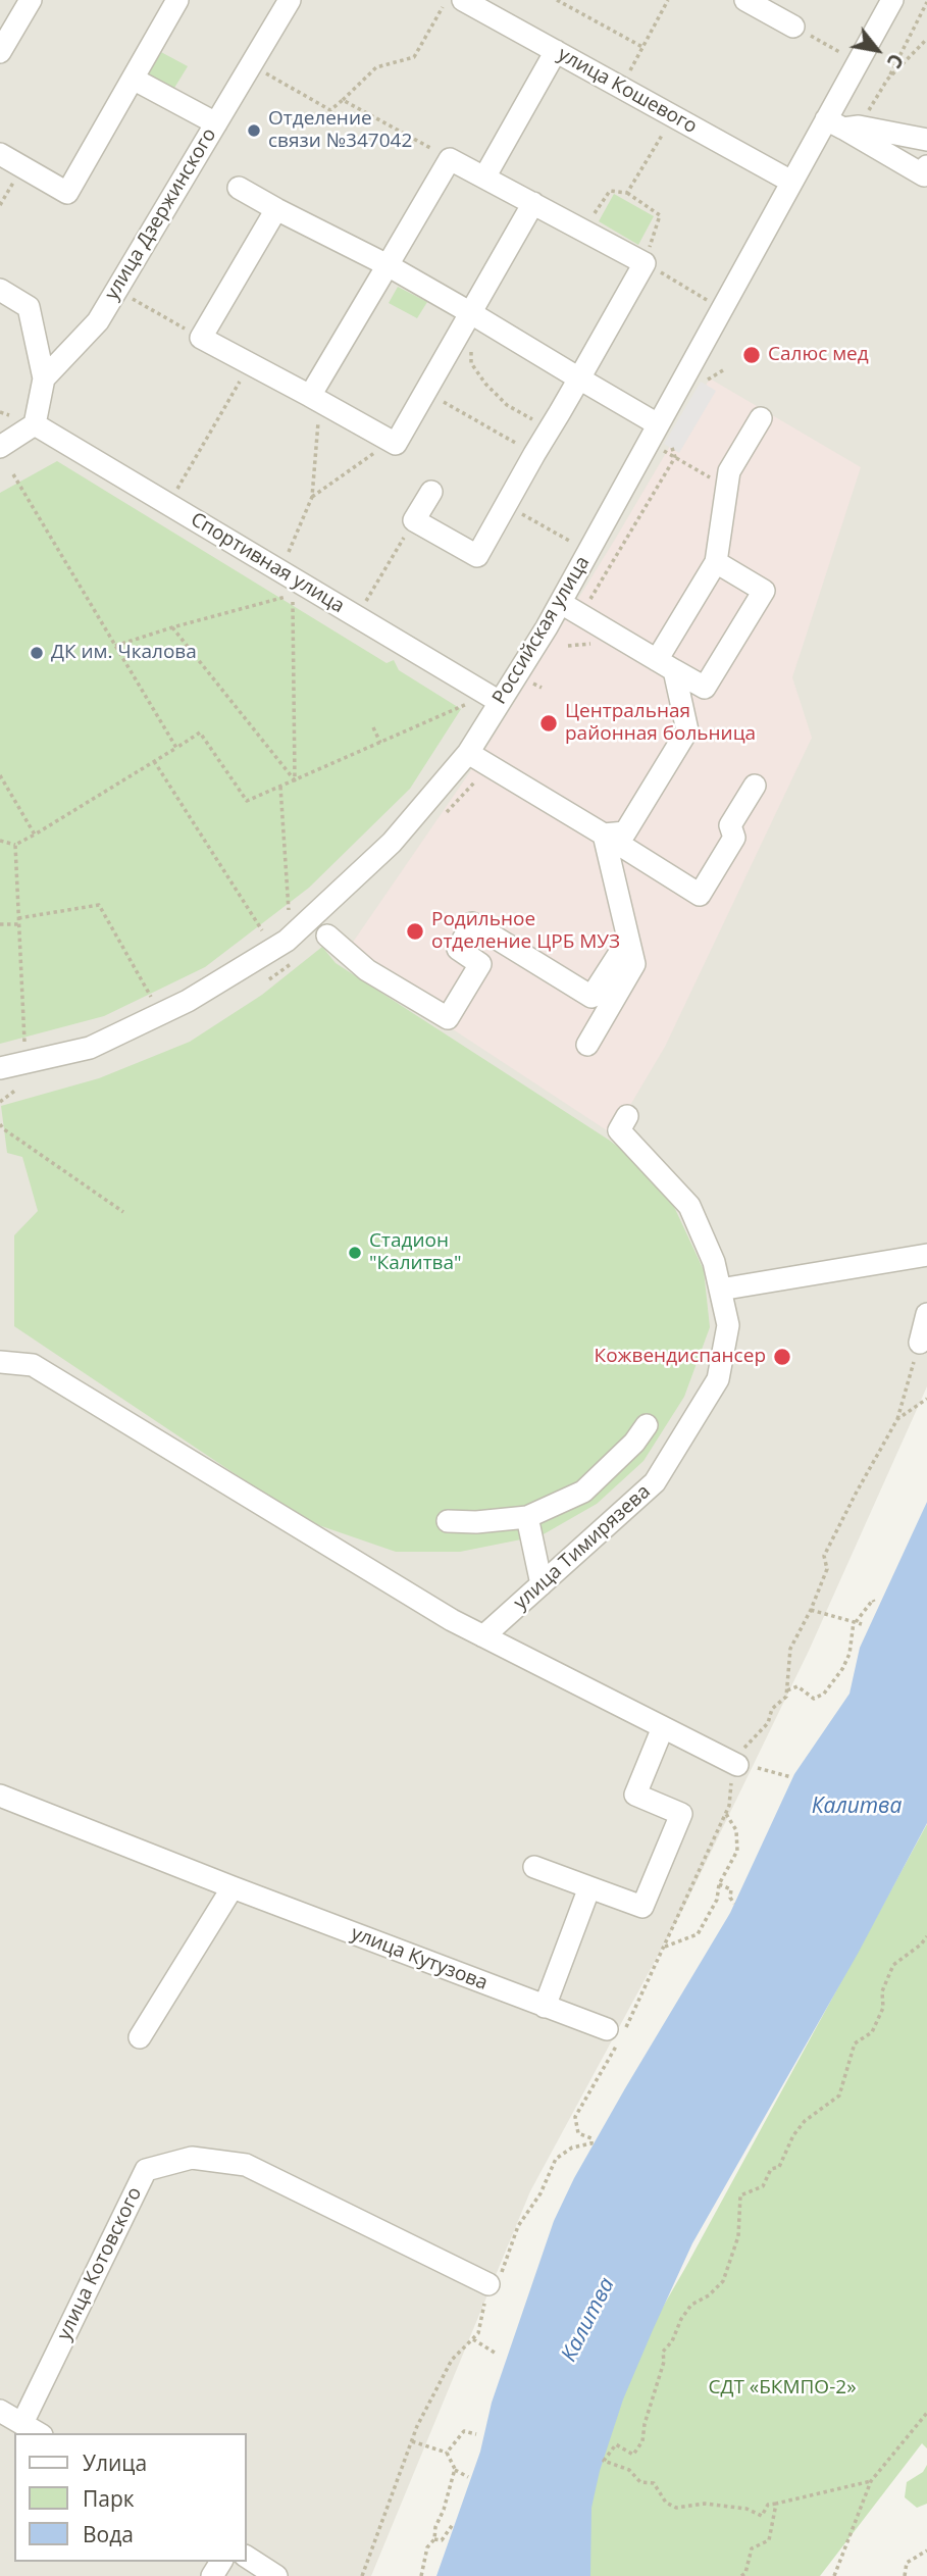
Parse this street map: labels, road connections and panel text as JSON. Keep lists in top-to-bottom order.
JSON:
{
  "streets": {
    "street": [
      "улица Кошевого",
      "улица Дзержинского",
      "Спортивная улица",
      "Российская улица",
      "улица Тимирязева",
      "улица Кутузова",
      "улица Котовского"
    ]
  },
  "crossings": [
    ["улица Кошевого", "Российская улица"],
    ["Спортивная улица", "Российская улица"]
  ],
  "water": ["Калитва"],
  "parks": ["СДТ «БКМПО-2»"],
  "places": [
    "Отделение связи №347042",
    "Салюc мед",
    "ДК им. Чкалова",
    "Центральная районная больница",
    "Родильное отделение ЦРБ МУЗ",
    "Стадион \"Калитва\"",
    "Кожвендиспансер"
  ],
  "legend": ["Улица", "Парк", "Вода"],
  "north": "bottom right"
}
